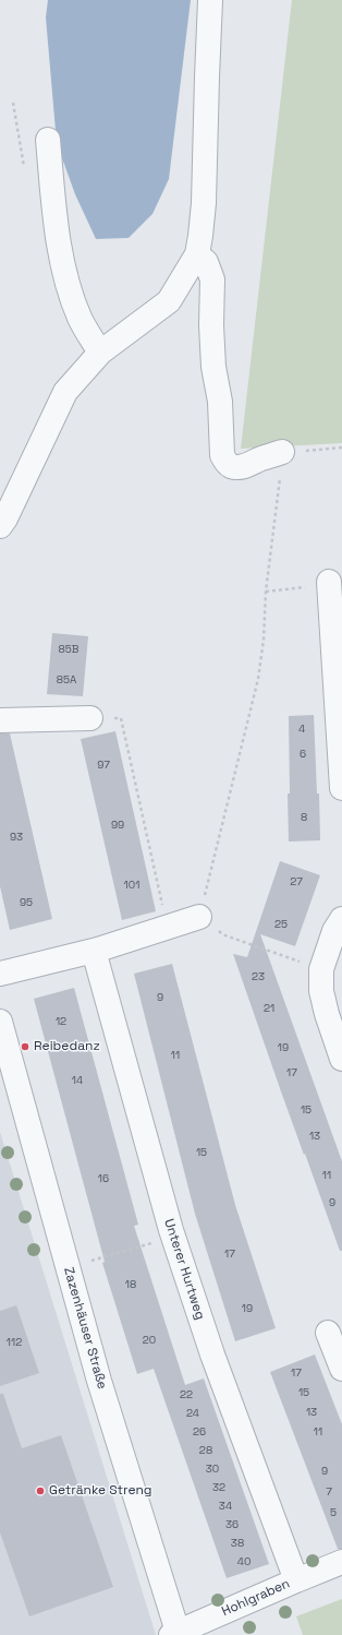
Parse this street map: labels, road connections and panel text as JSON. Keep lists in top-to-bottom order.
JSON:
{
  "streets": {
    "street": ["Unterer Hurtweg", "Zazenhäuser Straße", "Hohlgraben"]
  },
  "crossings": [
    ["Unterer Hurtweg", "Hohlgraben"],
    ["Zazenhäuser Straße", "Hohlgraben"]
  ],
  "places": ["Reibedanz", "Getränke Streng"],
  "house_numbers": [
    "85B",
    "85A",
    "4",
    "6",
    "97",
    "8",
    "99",
    "93",
    "27",
    "101",
    "95",
    "25",
    "23",
    "9",
    "21",
    "12",
    "19",
    "11",
    "17",
    "14",
    "15",
    "13",
    "15",
    "11",
    "16",
    "9",
    "17",
    "18",
    "19",
    "20",
    "112",
    "17",
    "15",
    "22",
    "13",
    "24",
    "26",
    "11",
    "28",
    "30",
    "9",
    "32",
    "7",
    "34",
    "5",
    "36",
    "38",
    "40"
  ]
}
